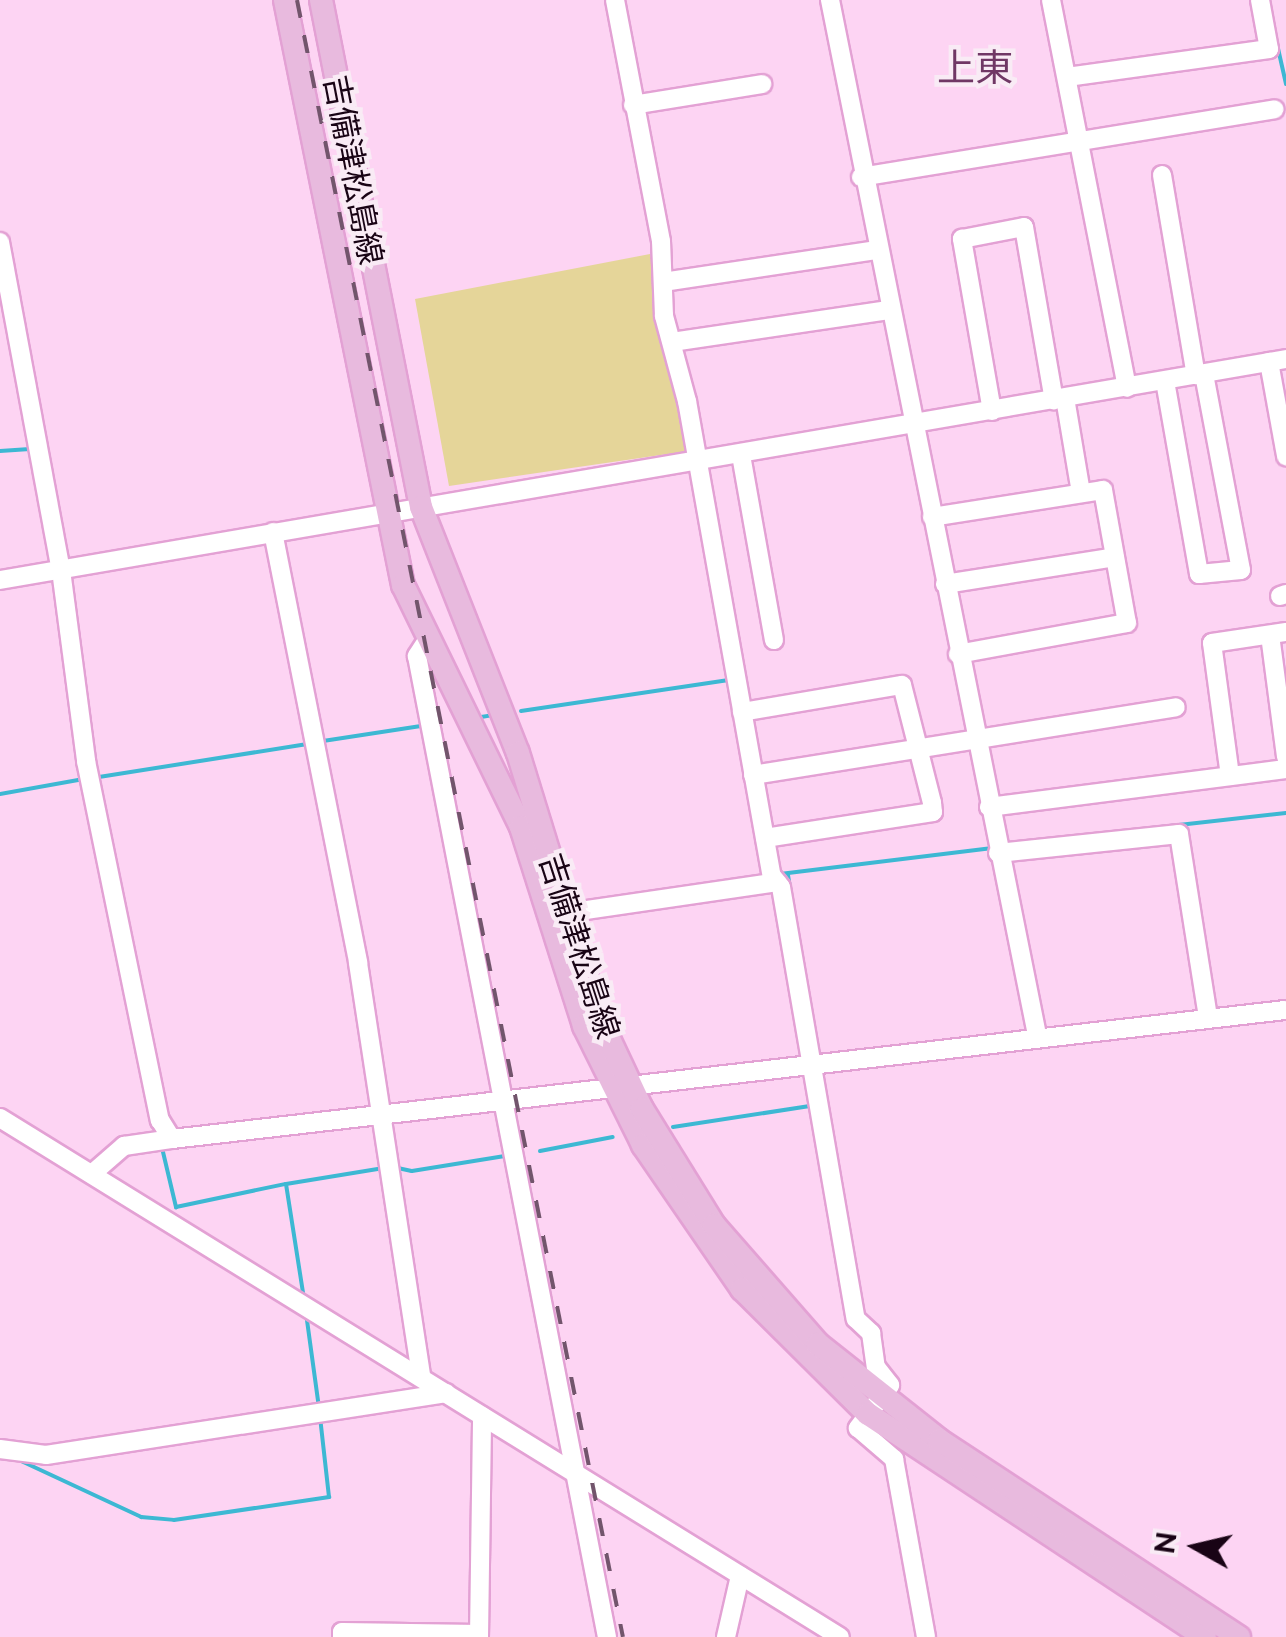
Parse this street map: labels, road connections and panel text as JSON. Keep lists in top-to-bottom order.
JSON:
{
  "streets": {
    "main road": ["吉備津松島線"]
  },
  "districts": ["上東"],
  "north": "left"
}
